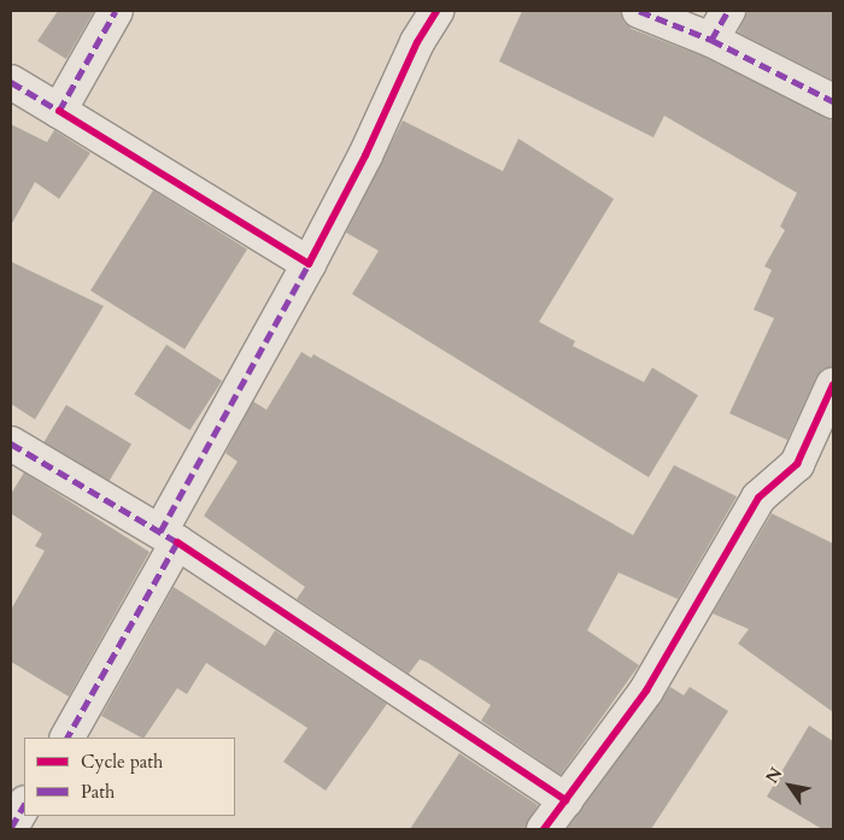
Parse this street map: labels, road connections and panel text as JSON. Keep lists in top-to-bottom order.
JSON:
{
  "legend": ["Cycle path", "Path"],
  "north": "top left"
}
